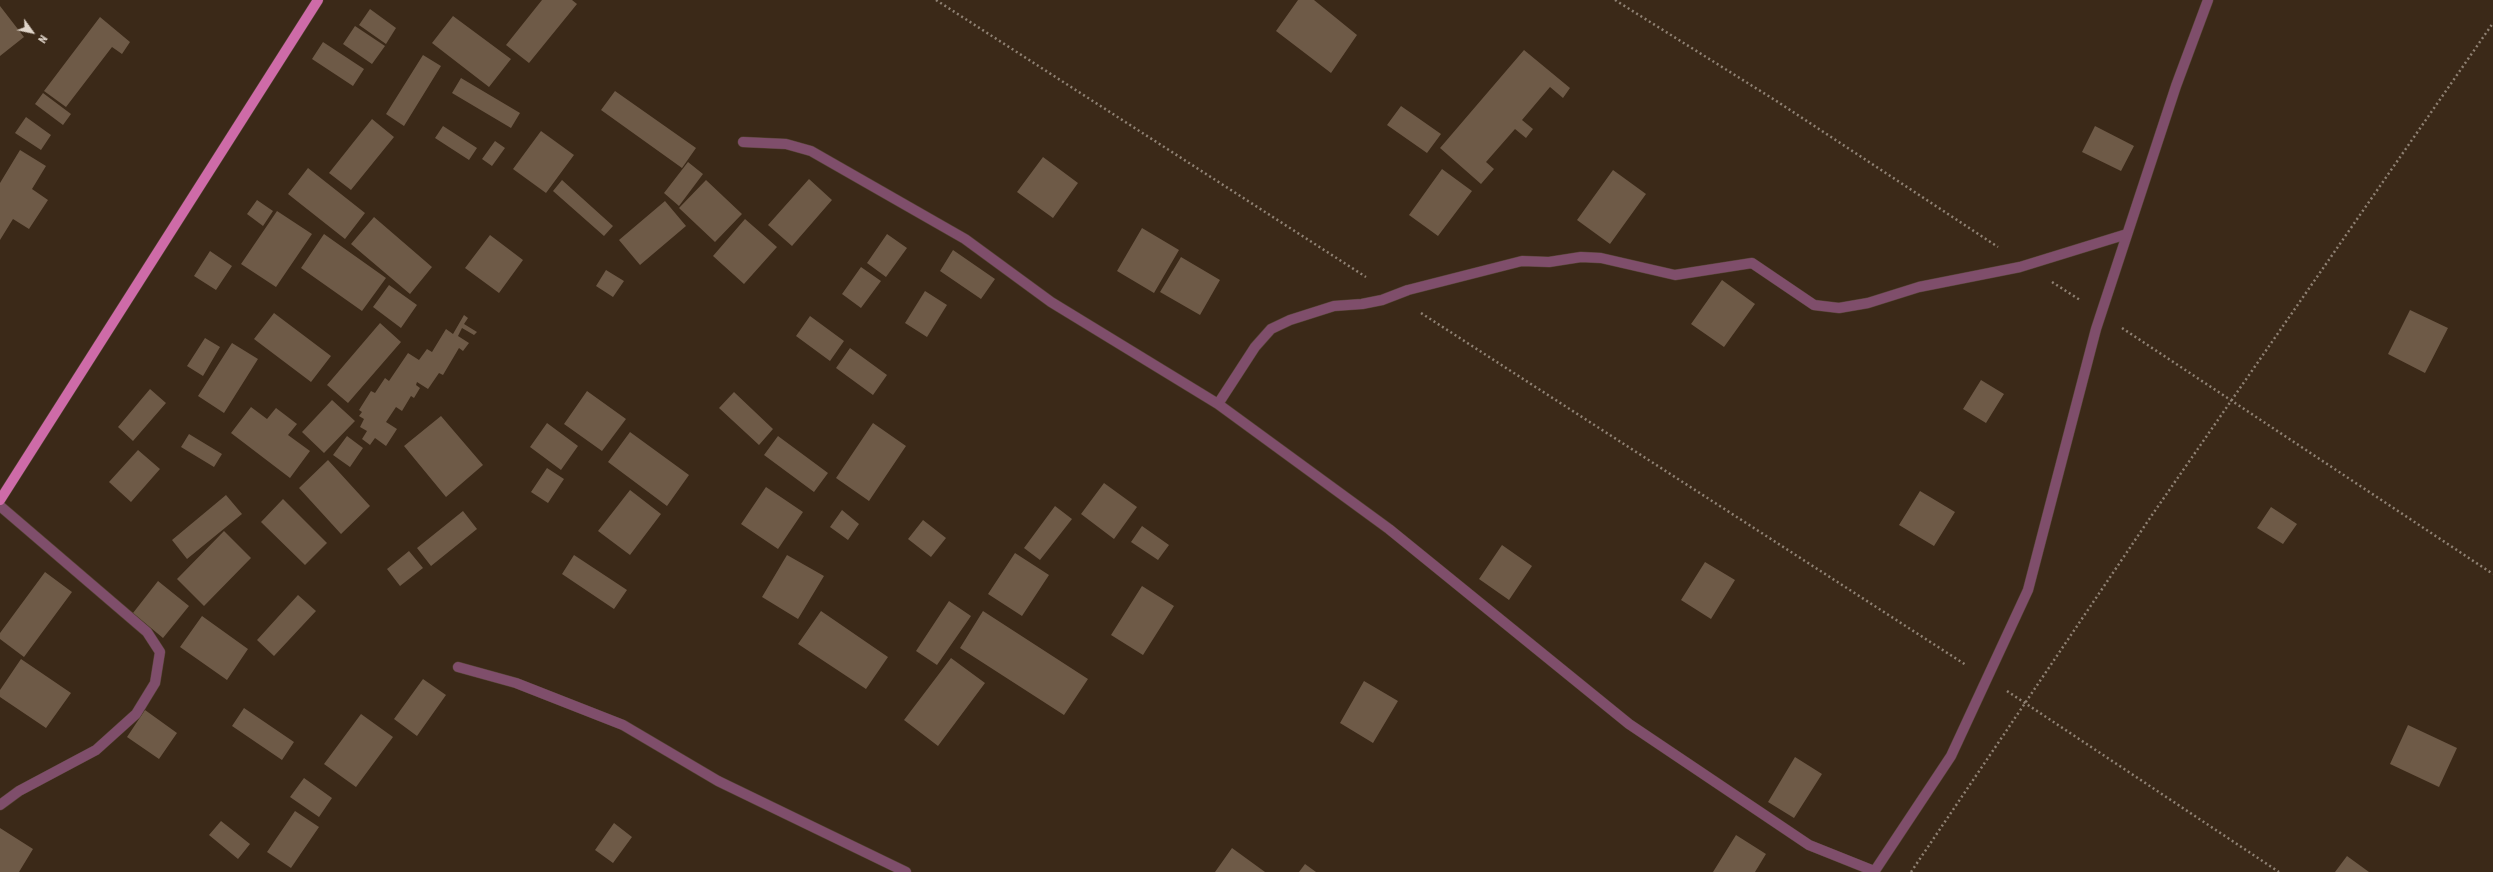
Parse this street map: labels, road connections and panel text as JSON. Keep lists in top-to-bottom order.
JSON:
{
  "north": "bottom right"
}
